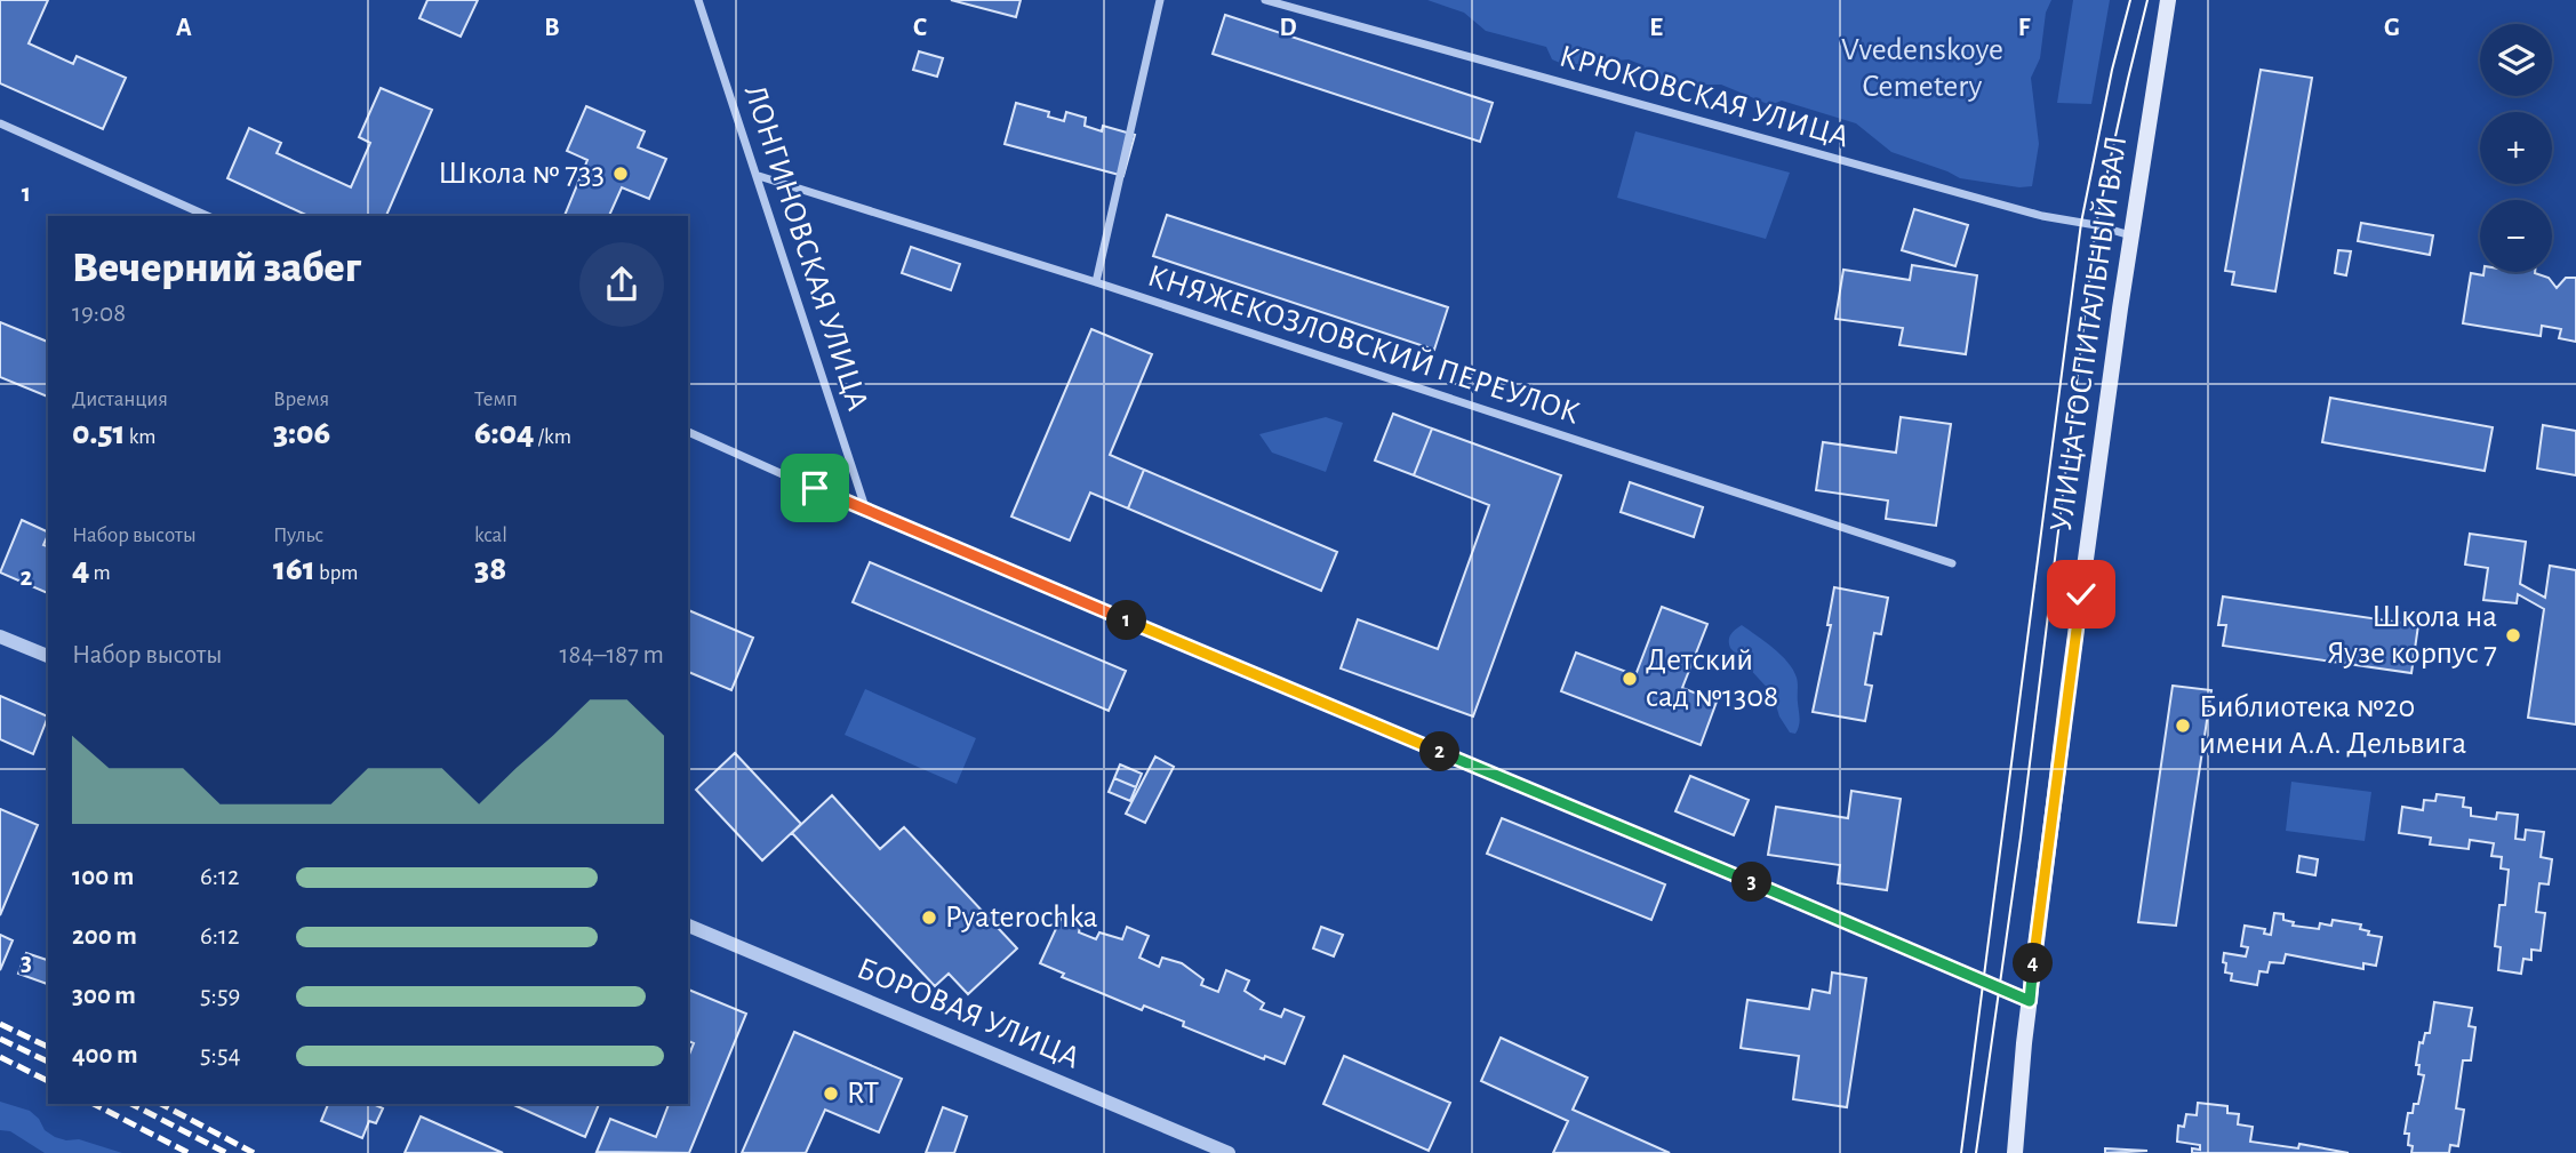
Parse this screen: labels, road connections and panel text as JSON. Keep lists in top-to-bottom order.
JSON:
{
  "streets": {
    "main road": ["УЛИЦА ГОСПИТАЛЬНЫЙ ВАЛ"],
    "street": [
      "КРЮКОВСКАЯ УЛИЦА",
      "ЛОНГИНОВСКАЯ УЛИЦА",
      "КНЯЖЕКОЗЛОВСКИЙ ПЕРЕУЛОК",
      "БОРОВАЯ УЛИЦА"
    ]
  },
  "crossings": [
    ["КРЮКОВСКАЯ УЛИЦА", "УЛИЦА ГОСПИТАЛЬНЫЙ ВАЛ"],
    ["ЛОНГИНОВСКАЯ УЛИЦА", "КНЯЖЕКОЗЛОВСКИЙ ПЕРЕУЛОК"]
  ],
  "parks": ["Vvedenskoye Cemetery"],
  "places": [
    "Школа № 733",
    "Школа на Яузе корпус 7",
    "Детский сад №1308",
    "Библиотека №20 имени А.А. Дельвига",
    "Pyaterochka",
    "RT"
  ],
  "page": {
    "map_buttons": ["+", "−"],
    "heading": ["Вечерний забег", "19:08"],
    "stats": [
      ["Дистанция", "0.51 km"],
      ["Время", "3:06"],
      ["Темп", "6:04 /km"],
      ["Набор высоты", "4 m"],
      ["Пульс", "161 bpm"],
      ["kcal", "38"]
    ],
    "pins": [
      "1",
      "2",
      "3",
      "4"
    ],
    "chart": ["Набор высоты", "184–187 m"],
    "list": [
      {
        "name": "100 m",
        "note": "6:12"
      },
      {
        "name": "200 m",
        "note": "6:12"
      },
      {
        "name": "300 m",
        "note": "5:59"
      },
      {
        "name": "400 m",
        "note": "5:54"
      }
    ]
  },
  "grid": {
    "columns": [
      "A",
      "B",
      "C",
      "D",
      "E",
      "F",
      "G"
    ],
    "rows": ["1", "2", "3"]
  }
}
